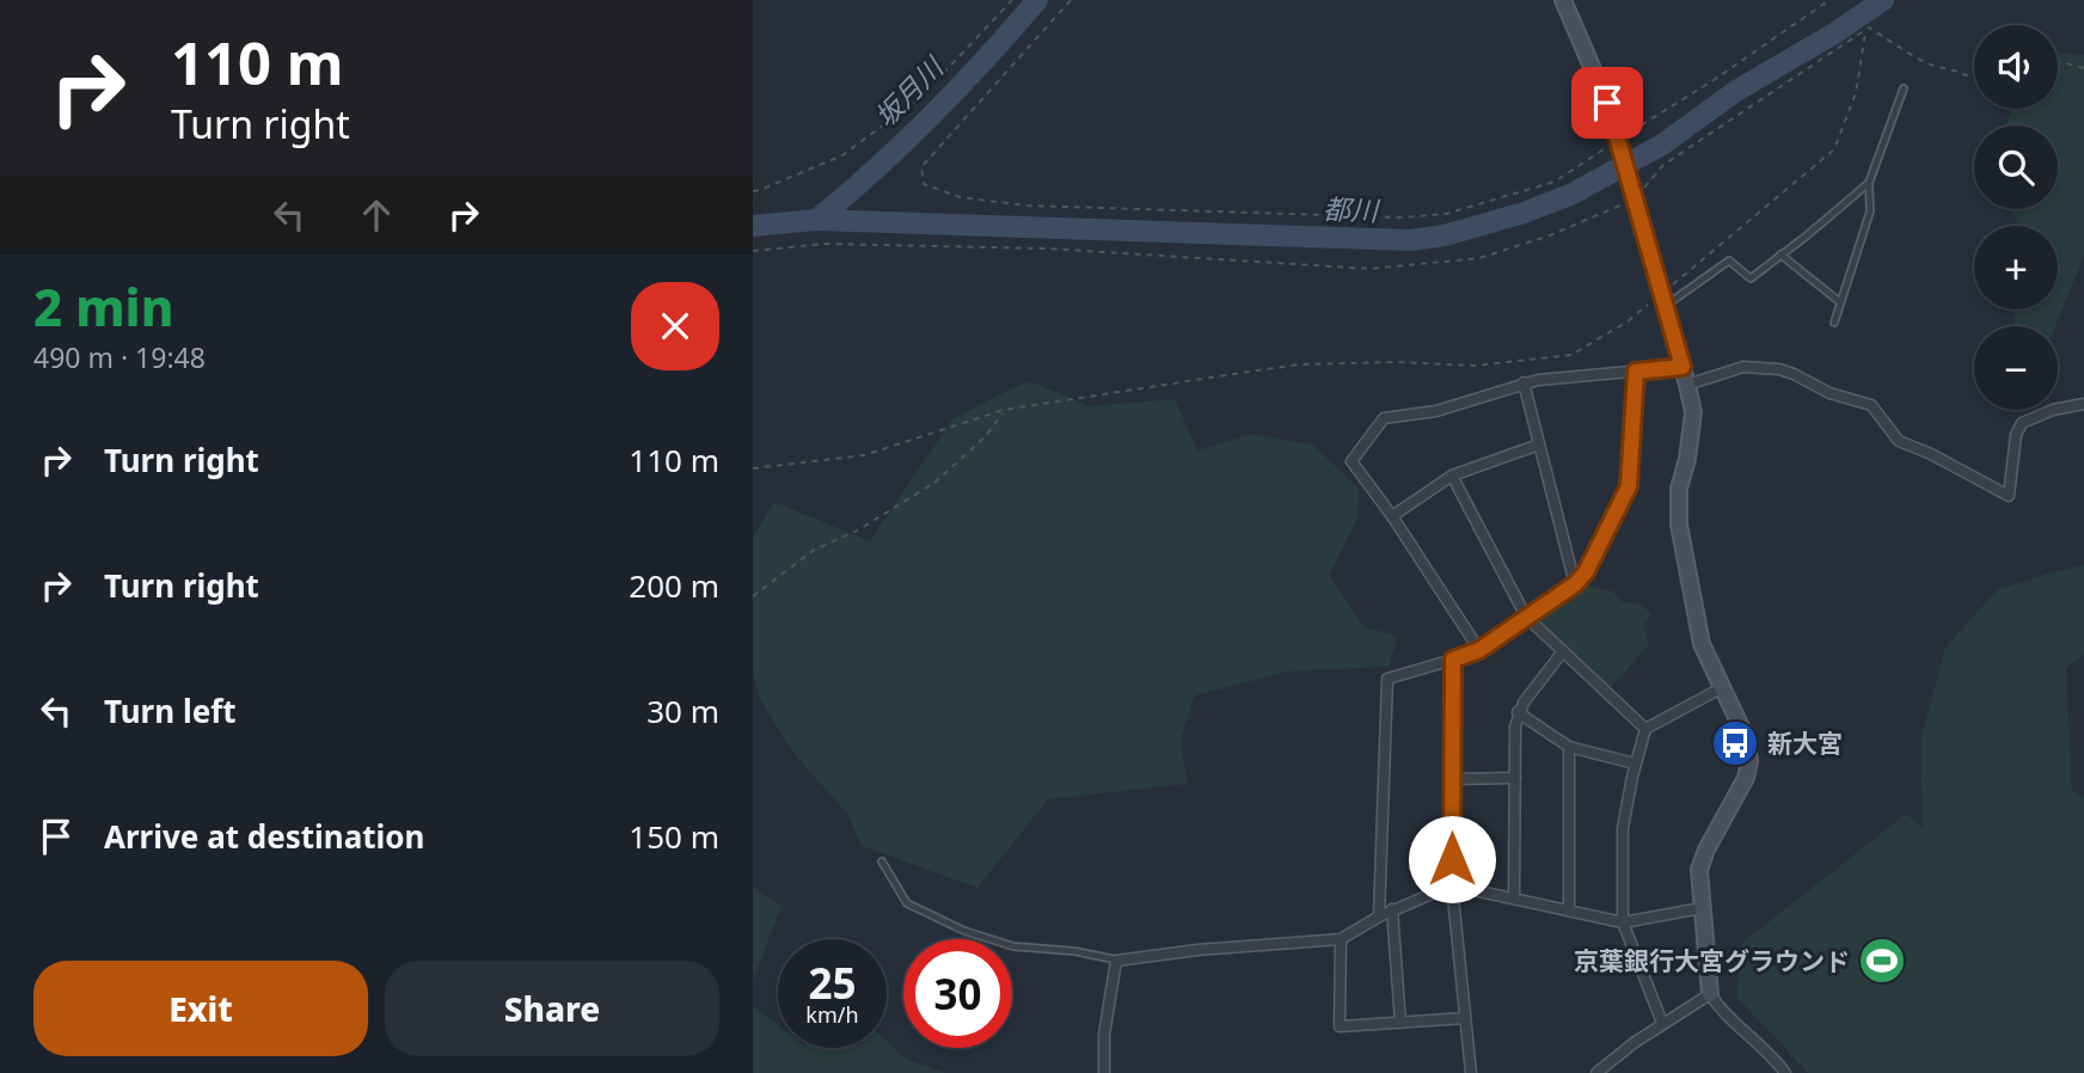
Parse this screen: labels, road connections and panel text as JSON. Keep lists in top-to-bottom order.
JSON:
{
  "water": ["坂月川", "都川"],
  "places": {
    "bus stop": ["新大宮"],
    "sports": ["京葉銀行大宮グラウンド"]
  },
  "page": {
    "turn": ["110 m", "Turn right"],
    "map_buttons": ["+", "−"],
    "heading": ["2 min", "490 m · 19:48"],
    "list": [
      {
        "name": "Turn right",
        "value": "110 m"
      },
      {
        "name": "Turn right",
        "value": "200 m"
      },
      {
        "name": "Turn left",
        "value": "30 m"
      },
      {
        "name": "Arrive at destination",
        "value": "150 m"
      }
    ],
    "speed": "25 km/h",
    "limit": "30",
    "buttons": ["Exit", "Share"]
  }
}
